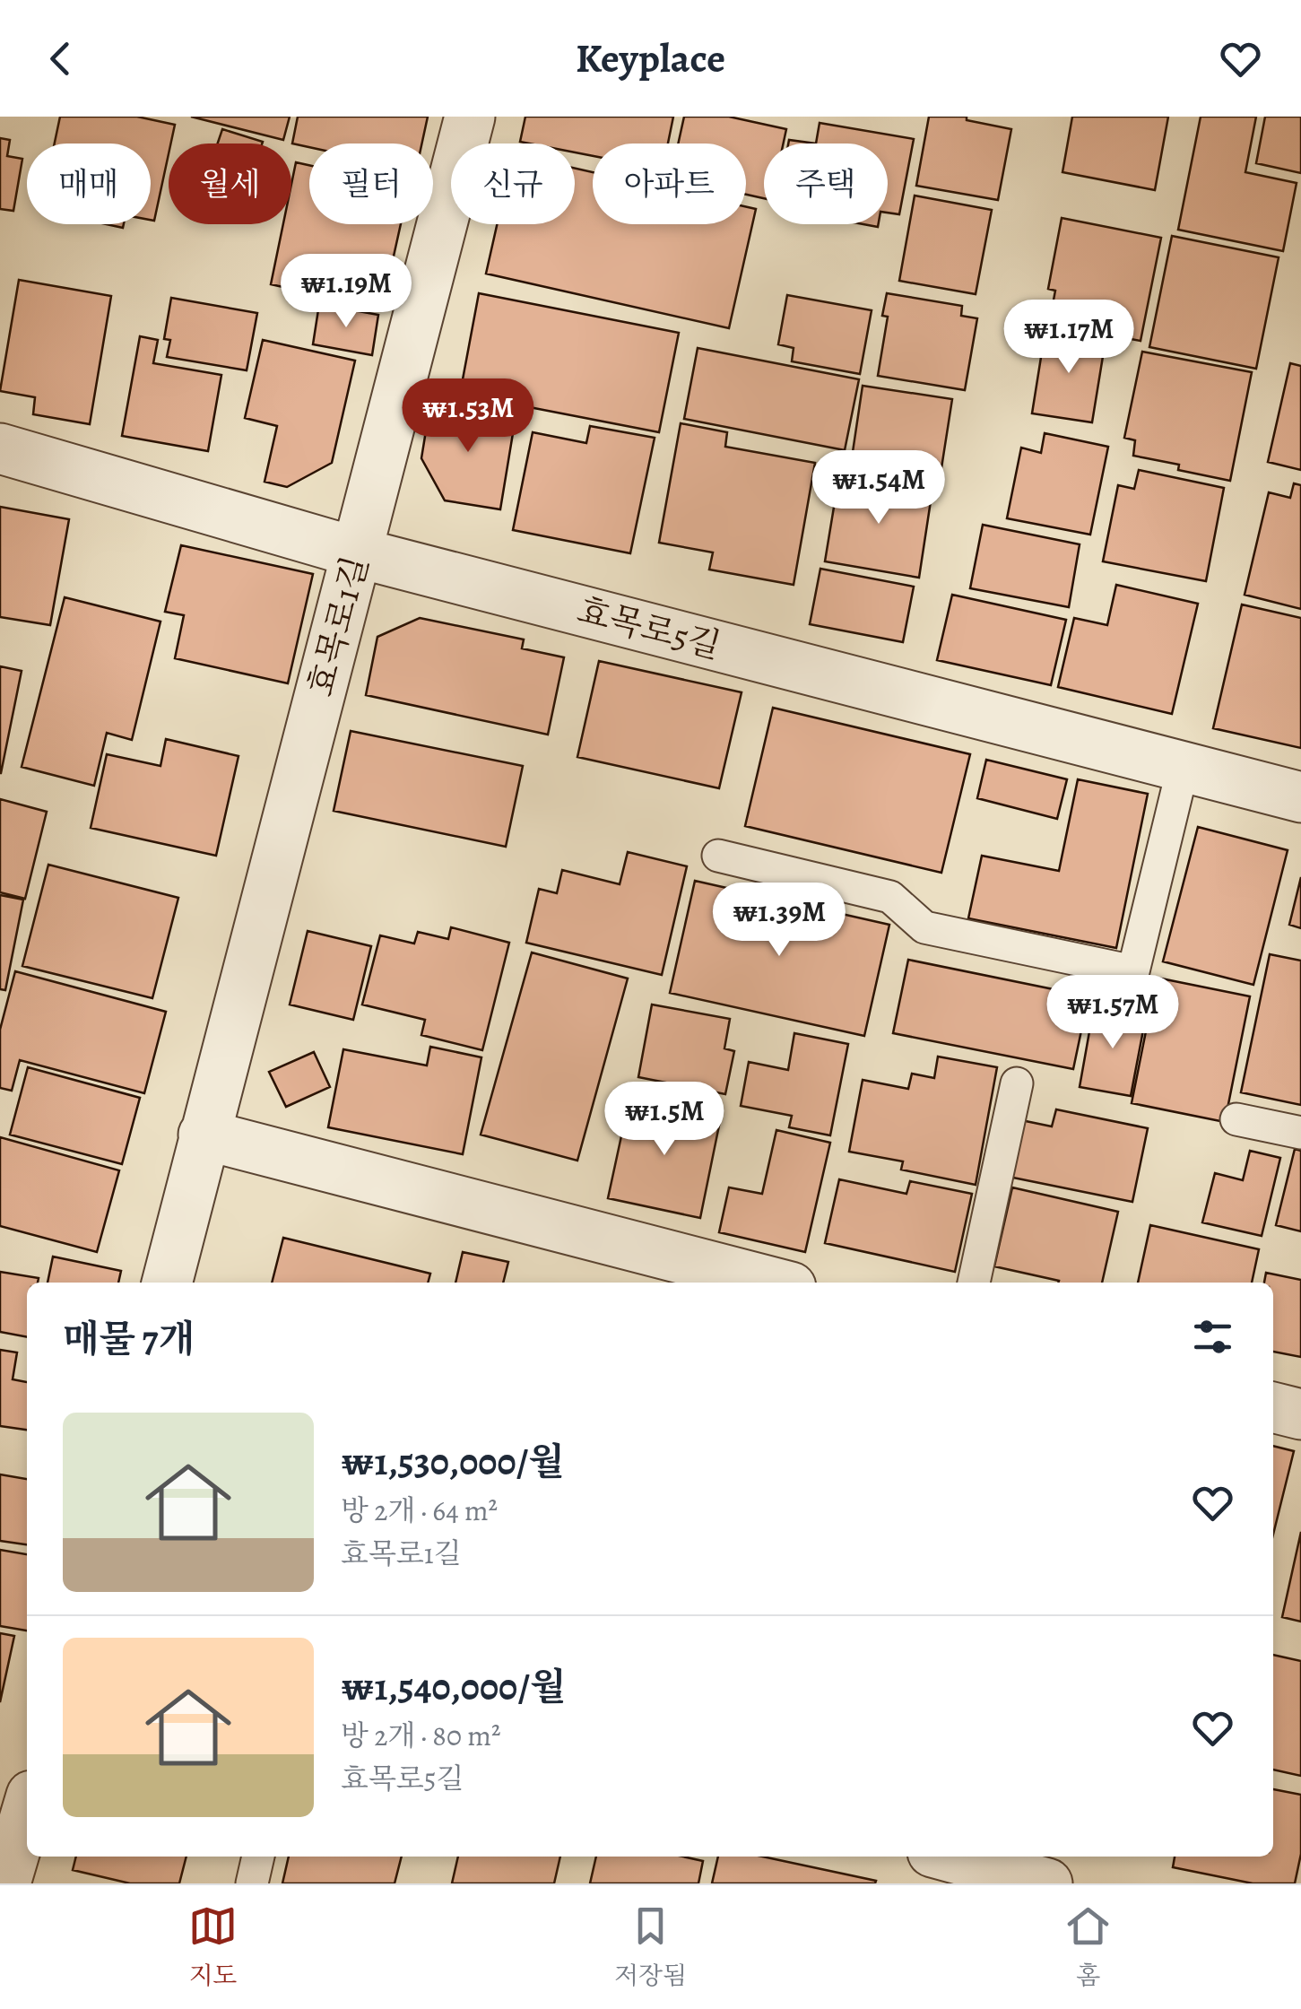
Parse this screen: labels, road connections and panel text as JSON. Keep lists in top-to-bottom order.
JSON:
{
  "streets": {
    "street": ["효목로1길", "효목로5길"]
  },
  "crossings": [
    ["효목로1길", "효목로5길"]
  ],
  "page": {
    "header": "Keyplace",
    "chip": [
      "매매",
      "월세",
      "필터",
      "신규",
      "아파트",
      "주택"
    ],
    "price": [
      "₩1.19M",
      "₩1.17M",
      "₩1.53M",
      "₩1.54M",
      "₩1.39M",
      "₩1.57M",
      "₩1.5M"
    ],
    "heading": "매물 7개",
    "list": [
      {
        "name": "₩1,530,000/월",
        "note": "방 2개 · 64 m² · 효목로1길"
      },
      {
        "name": "₩1,540,000/월",
        "note": "방 2개 · 80 m² · 효목로5길"
      }
    ],
    "tabs": ["지도", "저장됨", "홈"]
  }
}
